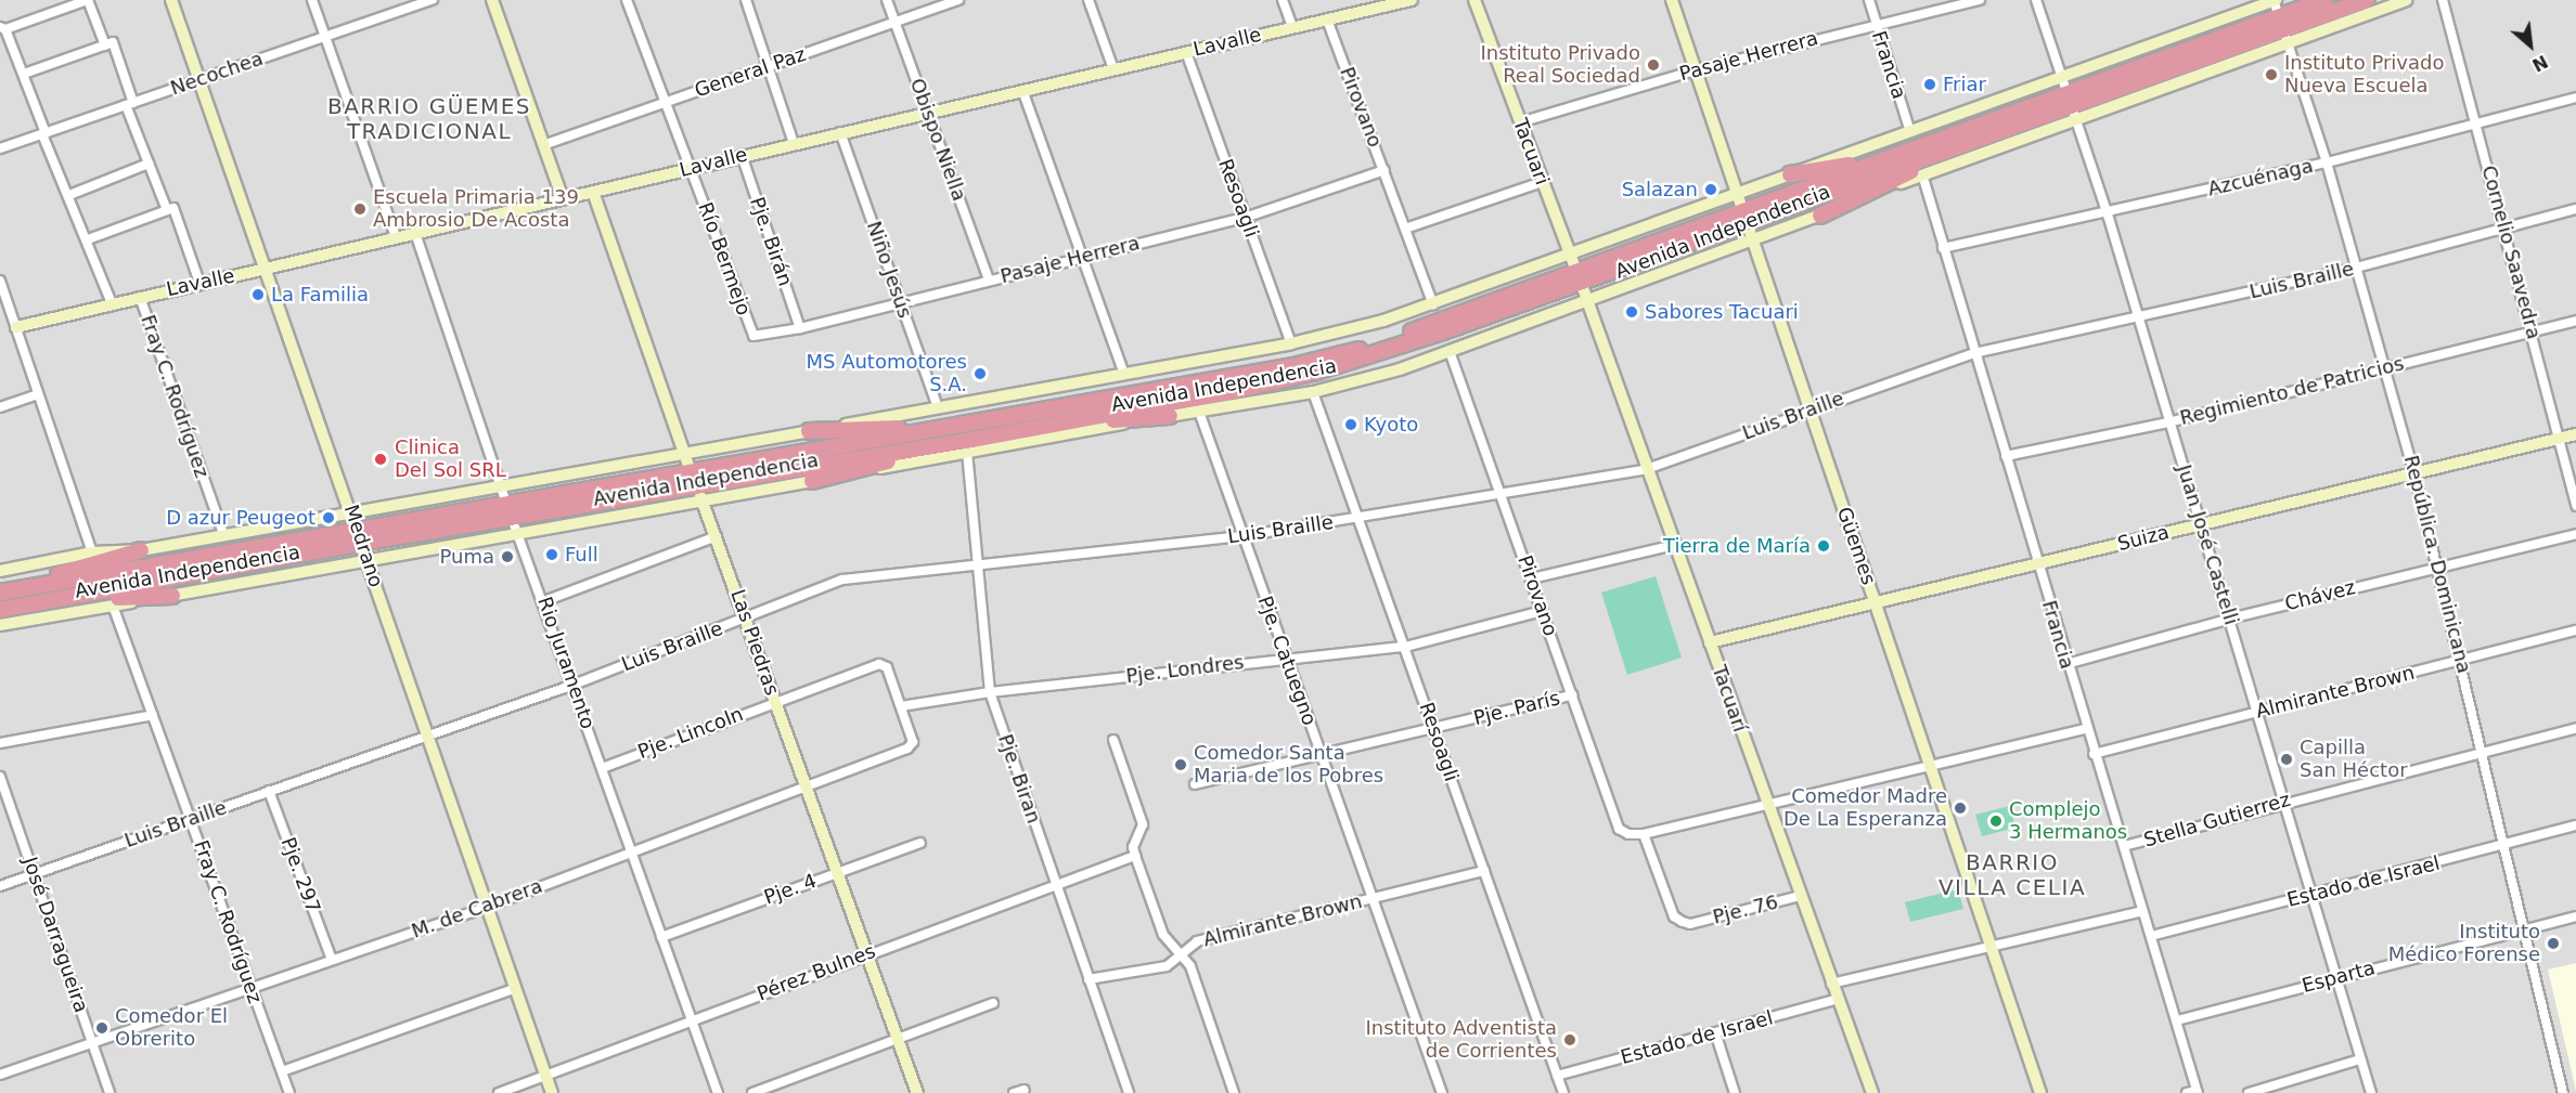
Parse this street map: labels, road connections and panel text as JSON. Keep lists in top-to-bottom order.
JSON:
{
  "streets": {
    "highway": ["Avenida Independencia"],
    "street": [
      "Lavalle",
      "Pasaje Herrera",
      "Francia",
      "General Paz",
      "Necochea",
      "Pirovano",
      "Obispo Niella",
      "Tacuari",
      "Azcuénaga",
      "Resoagli",
      "Pje. Birán",
      "Cornelio Saavedra",
      "Río Bermejo",
      "Niño Jesús",
      "Luis Braille",
      "Regimiento de Patricios",
      "Fray C. Rodríguez",
      "Suiza",
      "Juan José Castelli",
      "Medrano",
      "Güemes",
      "República. Dominicana",
      "Chávez",
      "Las Piedras",
      "Pje. Catuegno",
      "Rio Juramento",
      "Pje. Londres",
      "Almirante Brown",
      "Tacuarí",
      "Pje. París",
      "Pje. Lincoln",
      "Pje. Biran",
      "Stella Gutierrez",
      "Pje. 297",
      "Estado de Israel",
      "Pje. 4",
      "M. de Cabrera",
      "Pje. 76",
      "José Darragueira",
      "Pérez Bulnes",
      "Esparta"
    ]
  },
  "crossings": [
    ["Lavalle", "Pirovano"],
    ["Lavalle", "Obispo Niella"],
    ["Lavalle", "Resoagli"],
    ["Lavalle", "Pje. Birán"],
    ["Lavalle", "Río Bermejo"],
    ["Lavalle", "Niño Jesús"],
    ["Lavalle", "Fray C. Rodríguez"],
    ["Lavalle", "Medrano"],
    ["Lavalle", "Las Piedras"],
    ["Lavalle", "Rio Juramento"],
    ["Pasaje Herrera", "Francia"],
    ["Pasaje Herrera", "Pirovano"],
    ["Pasaje Herrera", "Obispo Niella"],
    ["Pasaje Herrera", "Tacuari"],
    ["Pasaje Herrera", "Resoagli"],
    ["Pasaje Herrera", "Pje. Birán"],
    ["Pasaje Herrera", "Río Bermejo"],
    ["Pasaje Herrera", "Niño Jesús"],
    ["Pasaje Herrera", "Güemes"],
    ["Francia", "Azcuénaga"],
    ["Francia", "Avenida Independencia"],
    ["Francia", "Luis Braille"],
    ["Francia", "Regimiento de Patricios"],
    ["Francia", "Suiza"],
    ["Francia", "Chávez"],
    ["Francia", "Almirante Brown"],
    ["Francia", "Stella Gutierrez"],
    ["Francia", "Estado de Israel"],
    ["Francia", "Esparta"],
    ["General Paz", "Obispo Niella"],
    ["General Paz", "Río Bermejo"],
    ["Necochea", "Medrano"],
    ["Pirovano", "Avenida Independencia"],
    ["Pirovano", "Luis Braille"],
    ["Pirovano", "Pje. Londres"],
    ["Pirovano", "Pje. París"],
    ["Pirovano", "Pje. 76"],
    ["Tacuari", "Avenida Independencia"],
    ["Tacuari", "Tacuarí"],
    ["Azcuénaga", "Cornelio Saavedra"],
    ["Azcuénaga", "Juan José Castelli"],
    ["Azcuénaga", "República. Dominicana"],
    ["Resoagli", "Avenida Independencia"],
    ["Resoagli", "Luis Braille"],
    ["Resoagli", "Pje. Londres"],
    ["Resoagli", "Almirante Brown"],
    ["Resoagli", "Pje. París"],
    ["Resoagli", "Estado de Israel"],
    ["Avenida Independencia", "Niño Jesús"],
    ["Avenida Independencia", "Fray C. Rodríguez"],
    ["Avenida Independencia", "Juan José Castelli"],
    ["Avenida Independencia", "Medrano"],
    ["Avenida Independencia", "Güemes"],
    ["Avenida Independencia", "República. Dominicana"],
    ["Avenida Independencia", "Las Piedras"],
    ["Avenida Independencia", "Pje. Catuegno"],
    ["Avenida Independencia", "Rio Juramento"],
    ["Avenida Independencia", "Tacuarí"],
    ["Avenida Independencia", "Pje. Biran"],
    ["Cornelio Saavedra", "Luis Braille"],
    ["Cornelio Saavedra", "Regimiento de Patricios"],
    ["Cornelio Saavedra", "Suiza"],
    ["Luis Braille", "Fray C. Rodríguez"],
    ["Luis Braille", "Juan José Castelli"],
    ["Luis Braille", "Medrano"],
    ["Luis Braille", "Güemes"],
    ["Luis Braille", "República. Dominicana"],
    ["Luis Braille", "Las Piedras"],
    ["Luis Braille", "Pje. Catuegno"],
    ["Luis Braille", "Rio Juramento"],
    ["Luis Braille", "Tacuarí"],
    ["Luis Braille", "Pje. Biran"],
    ["Luis Braille", "Pje. 297"],
    ["Luis Braille", "José Darragueira"],
    ["Regimiento de Patricios", "Juan José Castelli"],
    ["Regimiento de Patricios", "República. Dominicana"],
    ["Fray C. Rodríguez", "M. de Cabrera"],
    ["Suiza", "Juan José Castelli"],
    ["Suiza", "Güemes"],
    ["Suiza", "República. Dominicana"],
    ["Suiza", "Tacuarí"],
    ["Juan José Castelli", "Chávez"],
    ["Juan José Castelli", "Almirante Brown"],
    ["Juan José Castelli", "Stella Gutierrez"],
    ["Juan José Castelli", "Estado de Israel"],
    ["Juan José Castelli", "Esparta"],
    ["Medrano", "M. de Cabrera"],
    ["Medrano", "Pérez Bulnes"],
    ["República. Dominicana", "Chávez"],
    ["República. Dominicana", "Almirante Brown"],
    ["República. Dominicana", "Stella Gutierrez"],
    ["República. Dominicana", "Estado de Israel"],
    ["República. Dominicana", "Esparta"],
    ["Las Piedras", "Pje. Lincoln"],
    ["Las Piedras", "Pje. 4"],
    ["Las Piedras", "M. de Cabrera"],
    ["Las Piedras", "Pérez Bulnes"],
    ["Pje. Catuegno", "Pje. Londres"],
    ["Pje. Catuegno", "Almirante Brown"],
    ["Pje. Catuegno", "Pje. París"],
    ["Rio Juramento", "Pje. Lincoln"],
    ["Rio Juramento", "Pje. 4"],
    ["Rio Juramento", "M. de Cabrera"],
    ["Rio Juramento", "Pérez Bulnes"],
    ["Pje. Londres", "Pje. Lincoln"],
    ["Pje. Londres", "Pje. Biran"],
    ["Pje. Londres", "M. de Cabrera"],
    ["Almirante Brown", "Pje. Biran"],
    ["Tacuarí", "Estado de Israel"],
    ["Tacuarí", "Pje. 76"],
    ["Pje. Lincoln", "M. de Cabrera"],
    ["Pje. Biran", "Pérez Bulnes"],
    ["Pje. 297", "M. de Cabrera"],
    ["M. de Cabrera", "José Darragueira"]
  ],
  "districts": ["BARRIO GÜEMES TRADICIONAL", "BARRIO VILLA CELIA"],
  "places": [
    "Instituto Privado Real Sociedad",
    "Instituto Privado Nueva Escuela",
    "Friar",
    "Salazan",
    "Escuela Primaria 139 Ambrosio De Acosta",
    "La Familia",
    "Sabores Tacuari",
    "MS Automotores S.A.",
    "Kyoto",
    "Clinica Del Sol SRL",
    "D azur Peugeot",
    "Tierra de María",
    "Full",
    "Puma",
    "Capilla San Héctor",
    "Comedor Santa Maria de los Pobres",
    "Comedor Madre De La Esperanza",
    "Complejo 3 Hermanos",
    "Instituto Médico Forense",
    "Comedor El Obrerito",
    "Instituto Adventista de Corrientes"
  ],
  "north": "bottom right"
}
